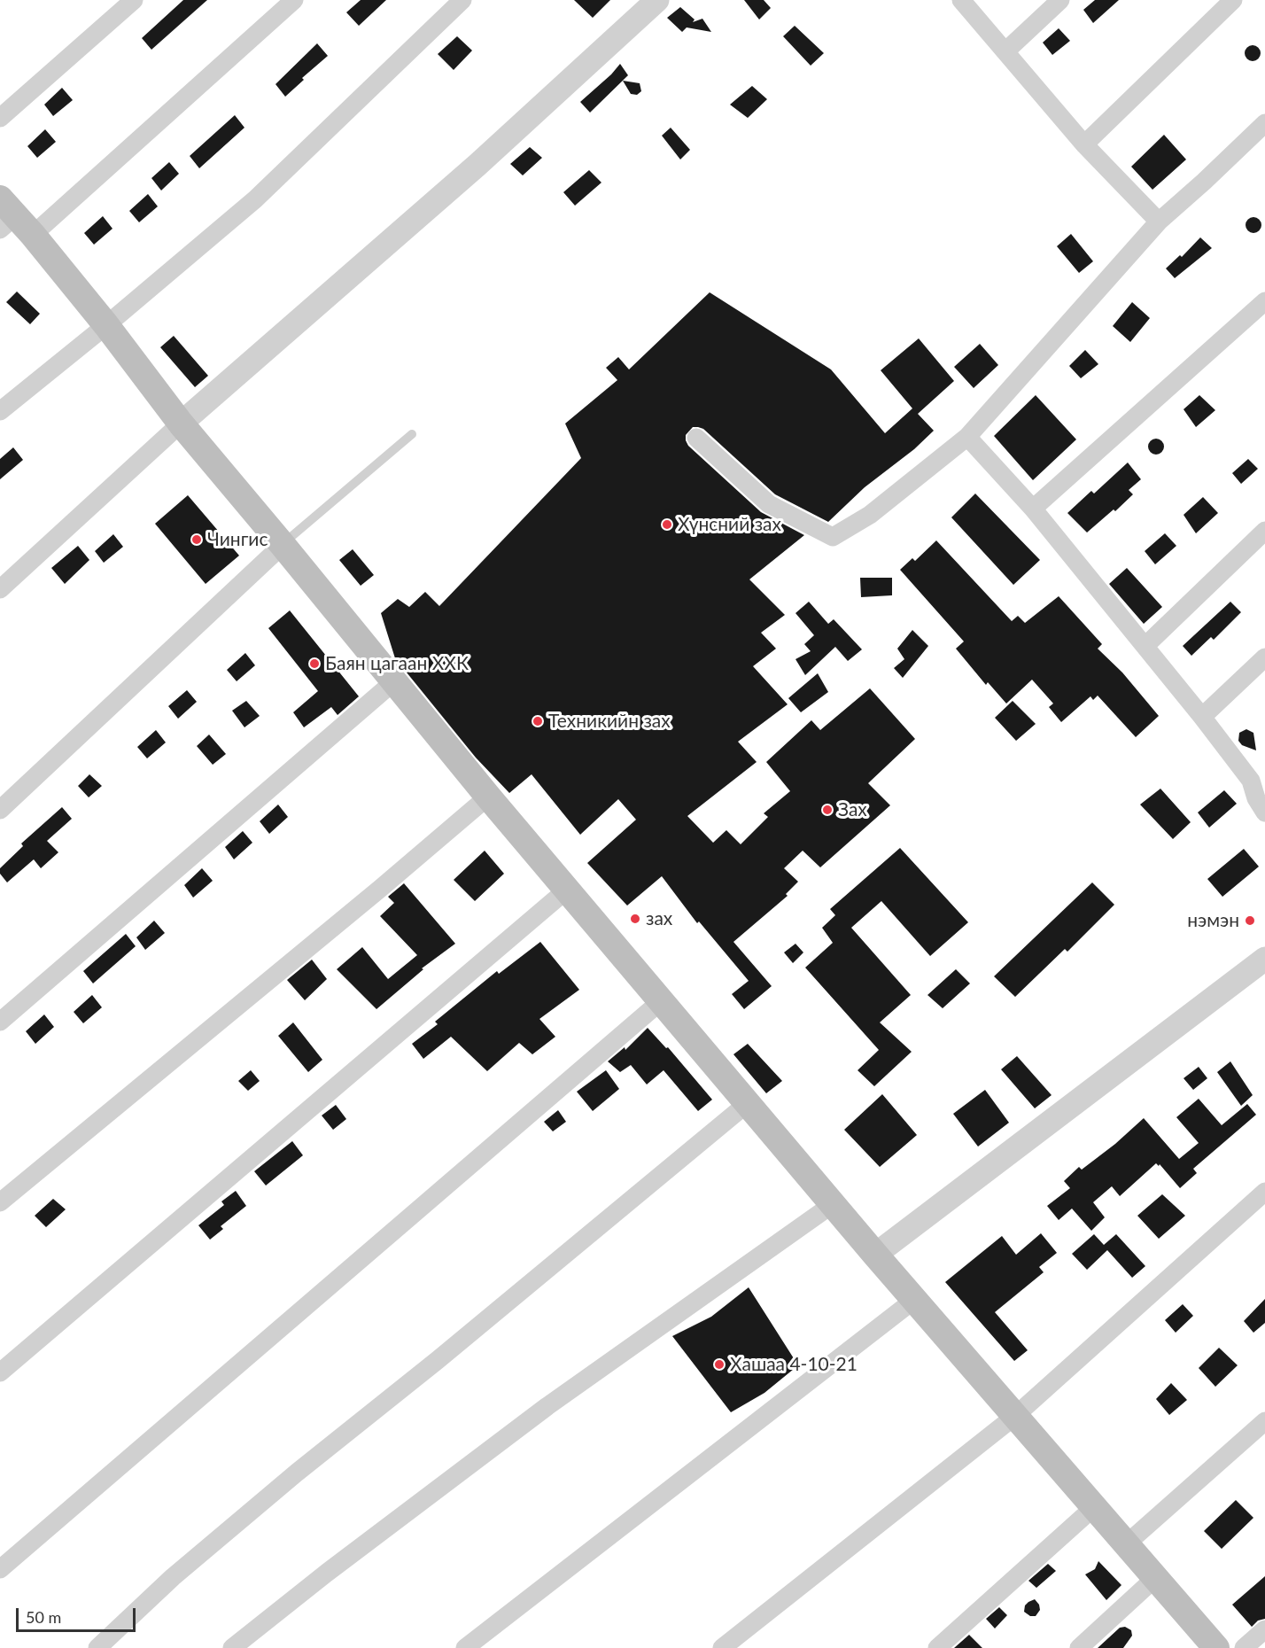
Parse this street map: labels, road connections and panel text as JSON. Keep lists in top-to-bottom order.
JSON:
{
  "places": [
    "Хүнсний зах",
    "Чингис",
    "Баян цагаан ХХК",
    "Техникийн зах",
    "Зах",
    "зах",
    "нэмэн",
    "Хашаа 4-10-21"
  ],
  "scale_bar": "50 m"
}
